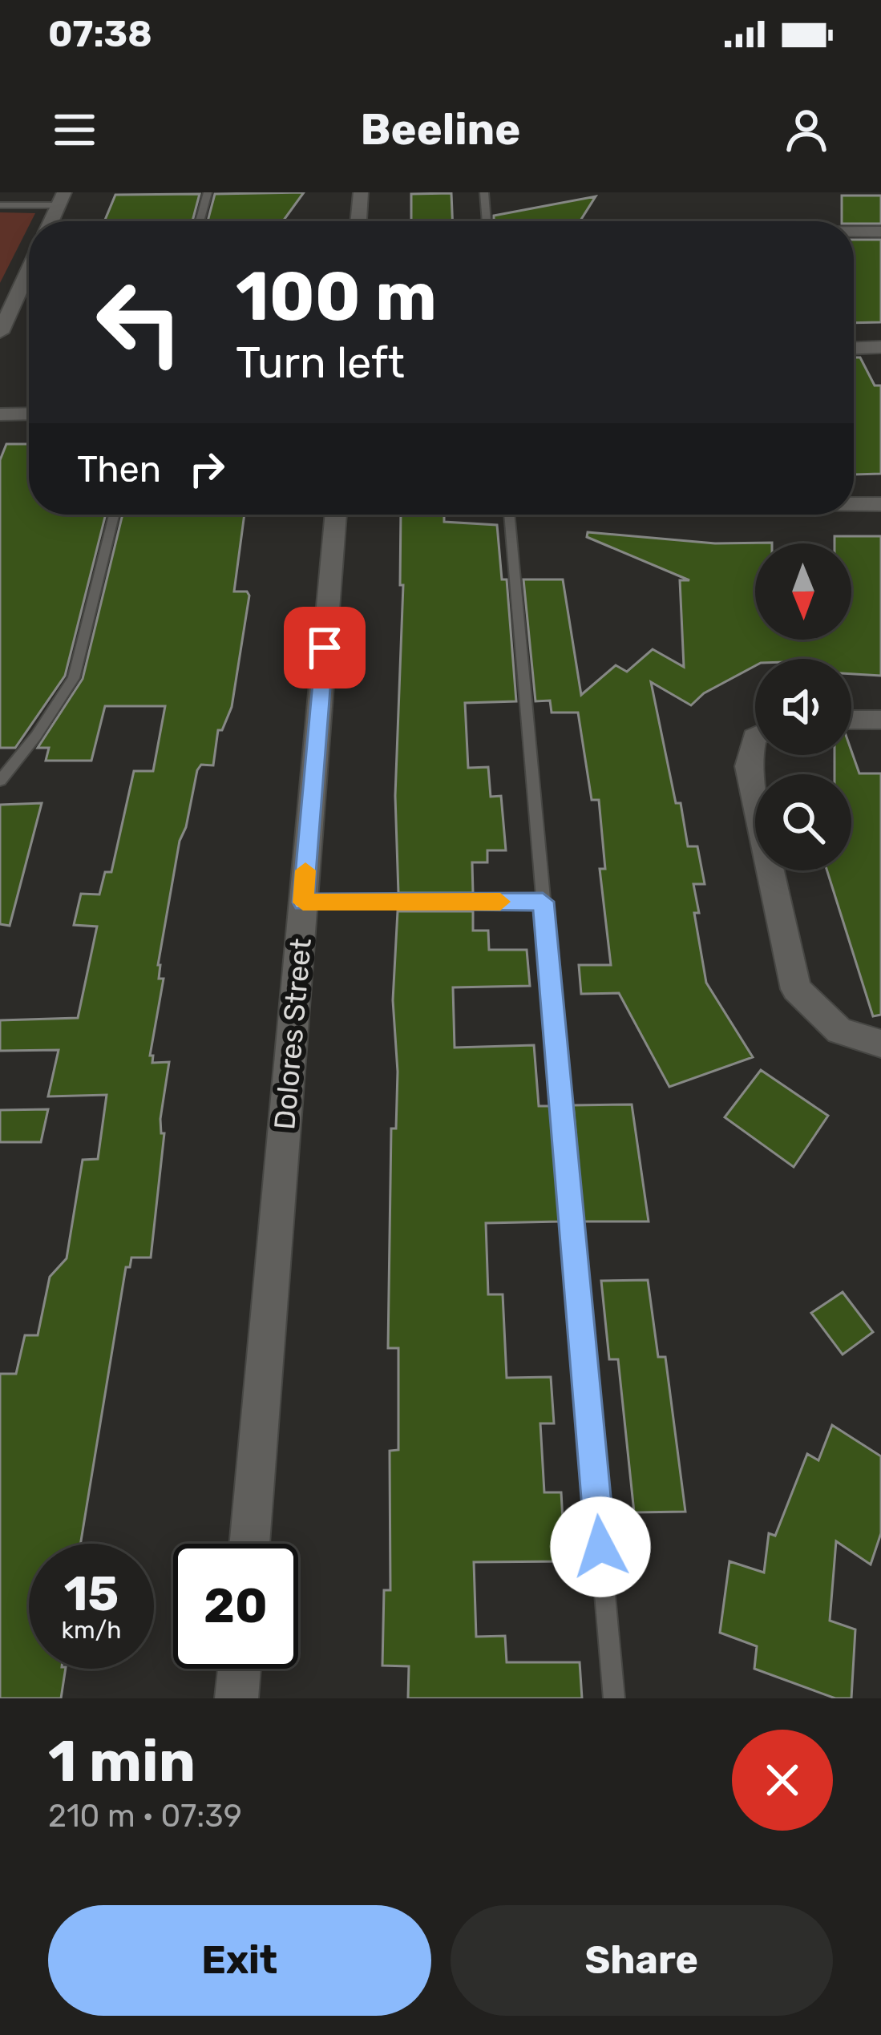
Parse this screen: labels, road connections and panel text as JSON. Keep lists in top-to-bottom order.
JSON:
{
  "streets": {
    "street": ["Dolores Street"]
  },
  "north": "bottom",
  "page": {
    "status": "07:38",
    "header": "Beeline",
    "turn": ["100 m", "Turn left"],
    "then": "Then",
    "speed": "15 km/h",
    "limit": "20",
    "heading": ["1 min", "210 m · 07:39"],
    "buttons": ["Exit", "Share"]
  }
}
